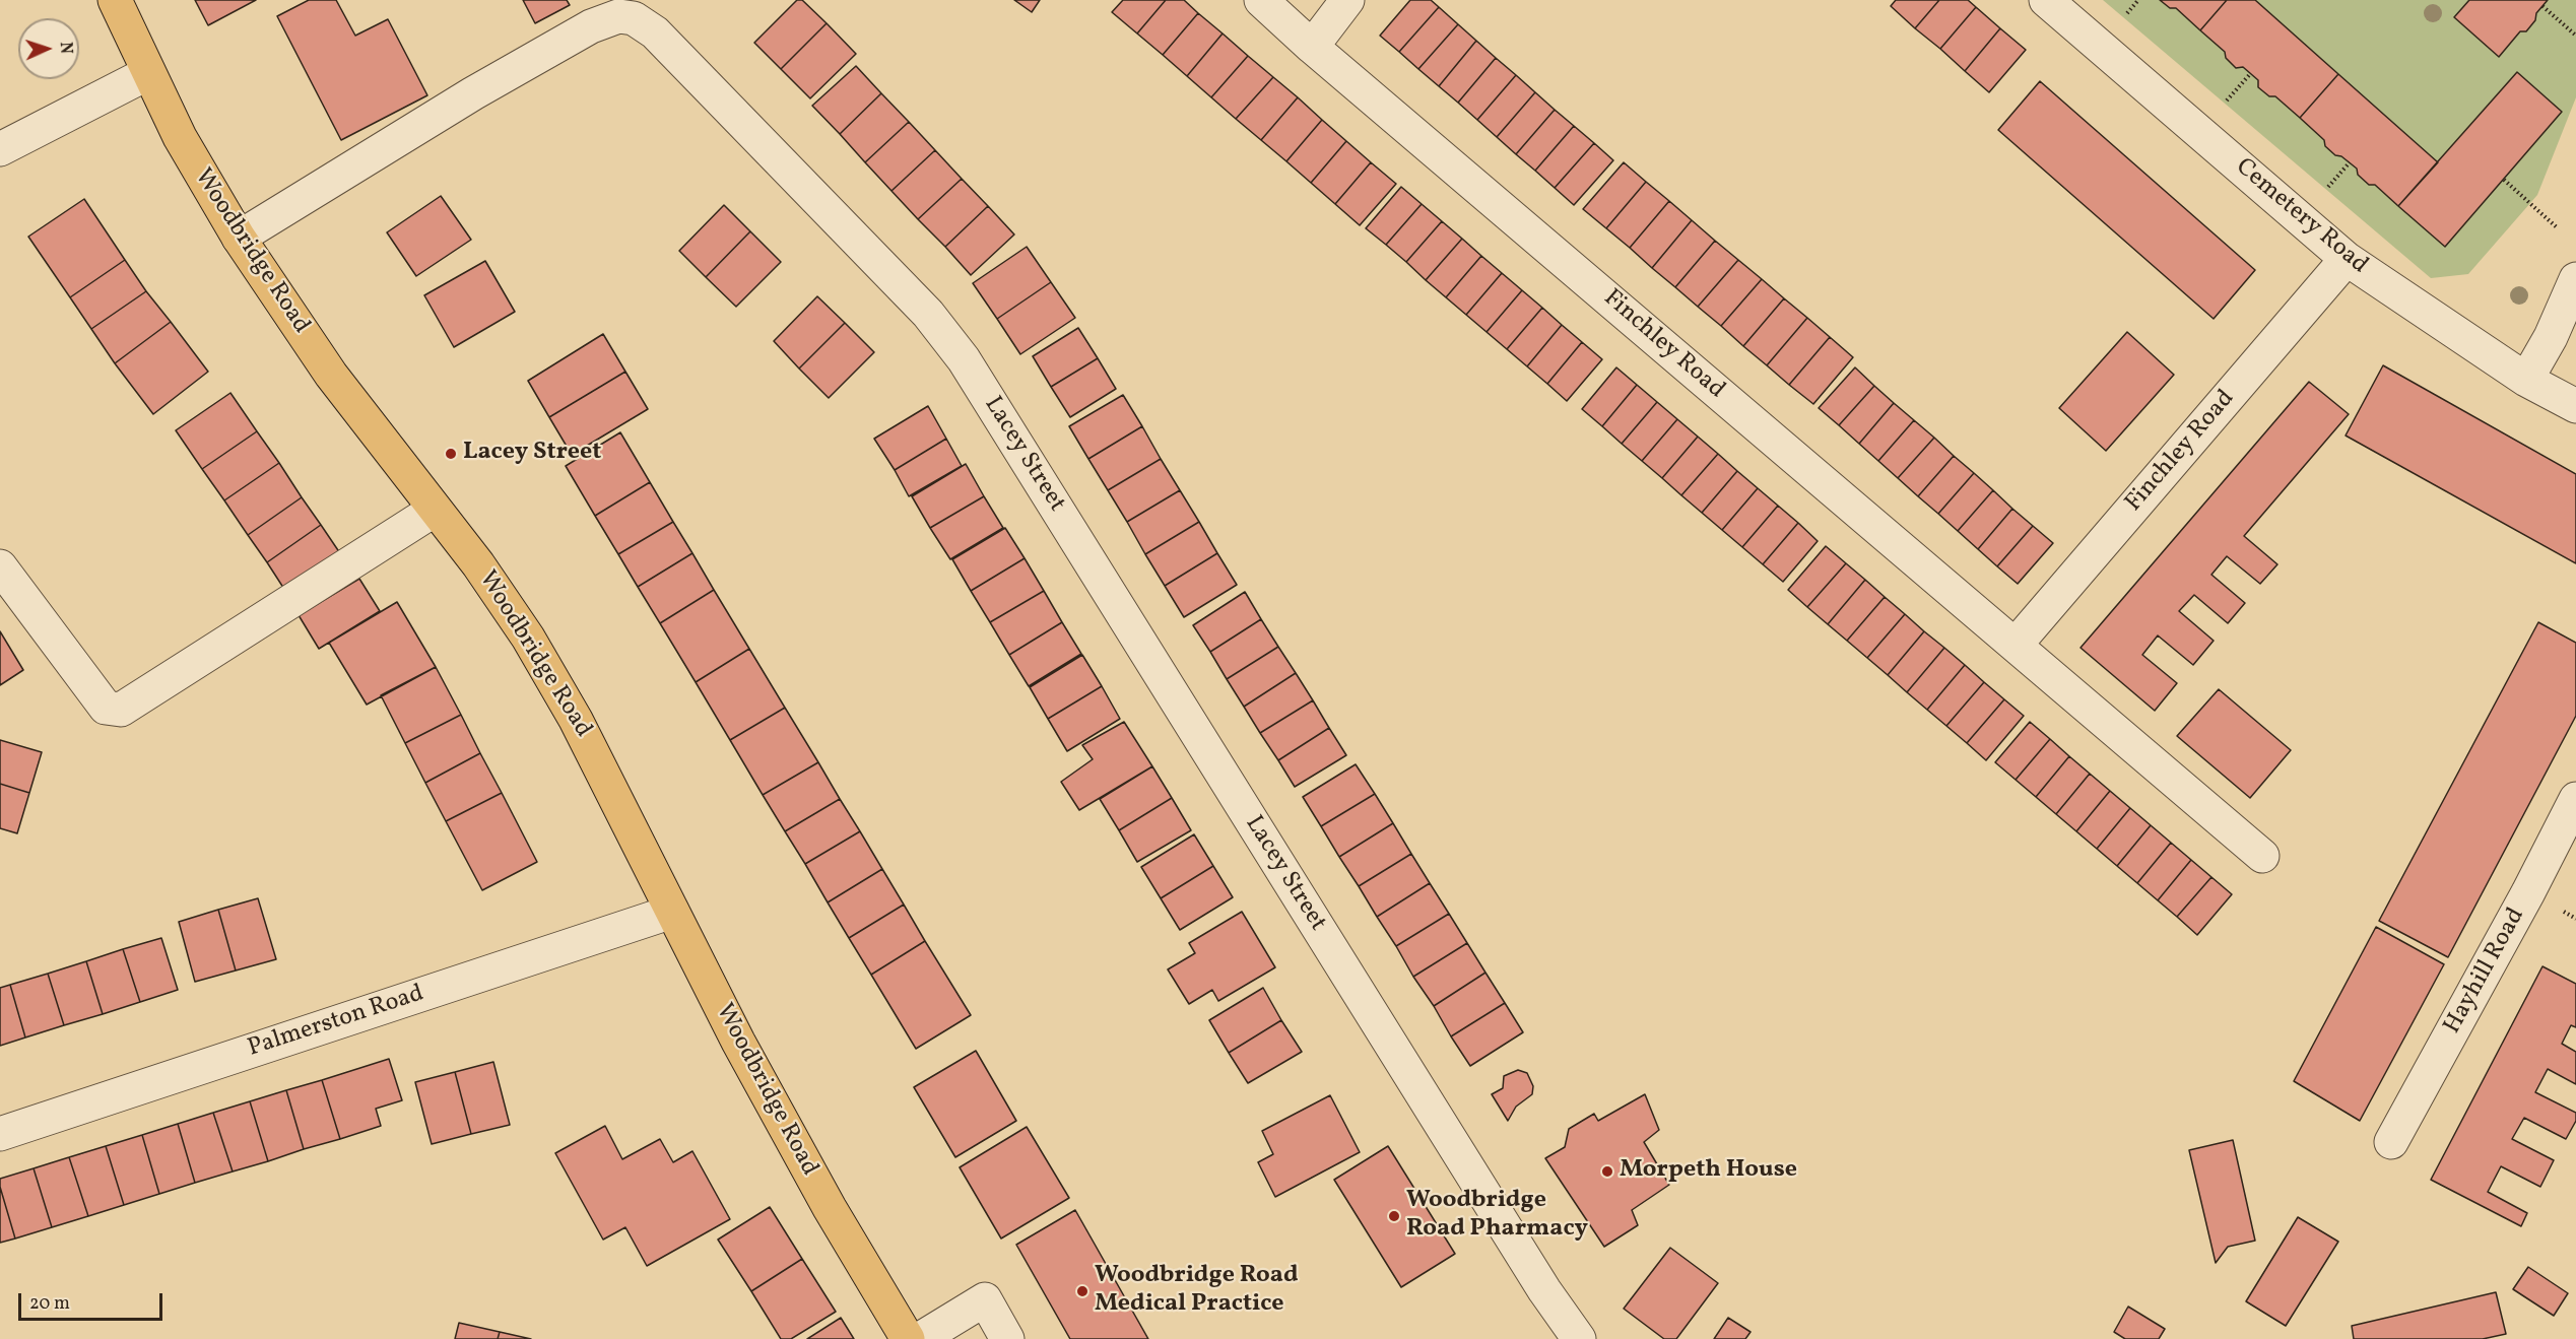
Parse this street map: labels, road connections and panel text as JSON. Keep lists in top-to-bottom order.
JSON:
{
  "streets": {
    "main road": ["Woodbridge Road"],
    "street": [
      "Cemetery Road",
      "Finchley Road",
      "Lacey Street",
      "Hayhill Road",
      "Palmerston Road"
    ]
  },
  "crossings": [
    ["Cemetery Road", "Finchley Road"],
    ["Woodbridge Road", "Lacey Street"],
    ["Woodbridge Road", "Palmerston Road"]
  ],
  "places": [
    "Lacey Street",
    "Morpeth House",
    "Woodbridge Road Pharmacy",
    "Woodbridge Road Medical Practice"
  ],
  "scale_bar": "20 m",
  "north": "right"
}
